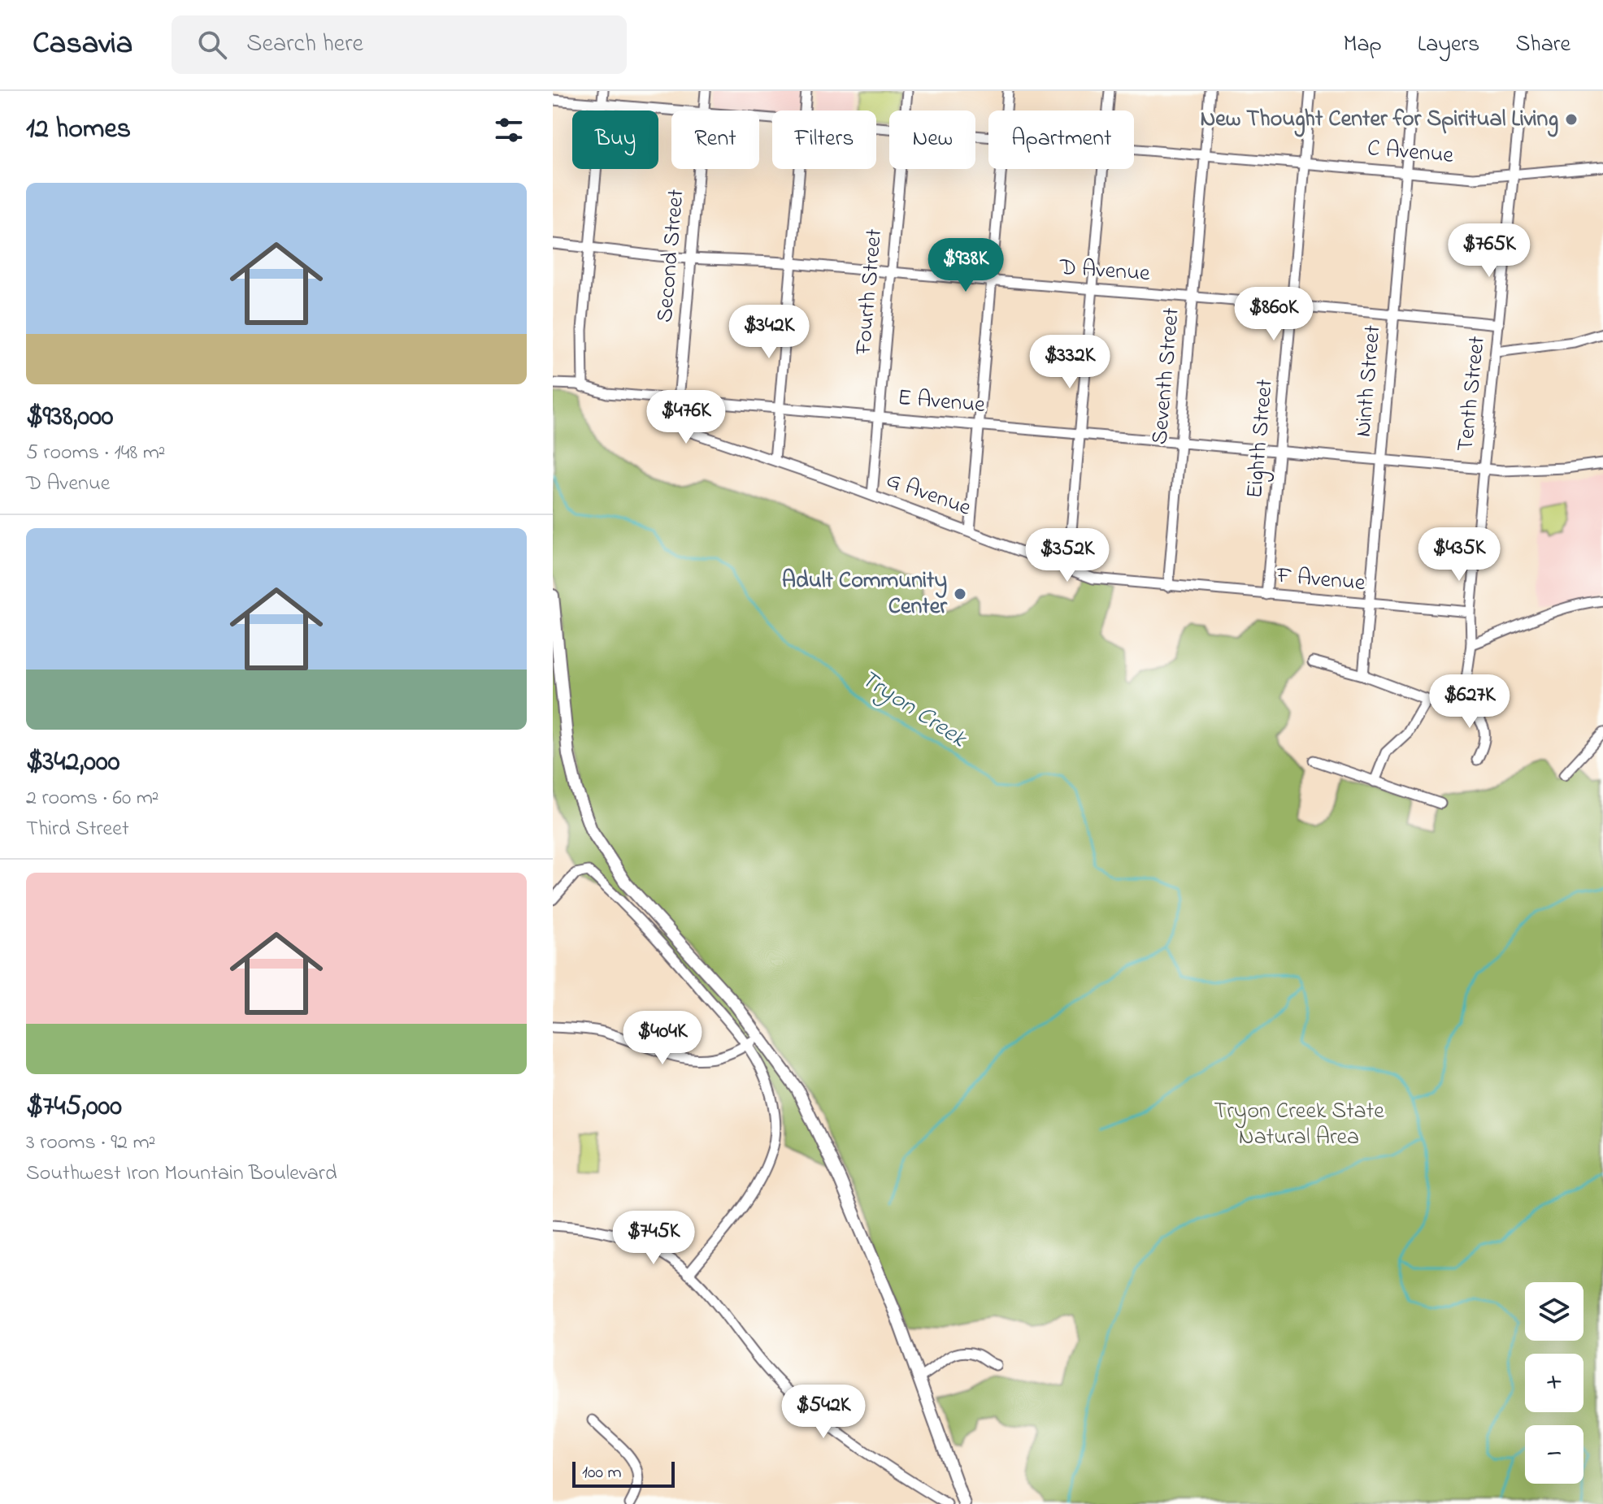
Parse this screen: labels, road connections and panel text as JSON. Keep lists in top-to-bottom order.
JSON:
{
  "streets": {
    "street": [
      "C Avenue",
      "Second Street",
      "D Avenue",
      "Fourth Street",
      "Seventh Street",
      "Ninth Street",
      "Tenth Street",
      "E Avenue",
      "Eighth Street",
      "G Avenue",
      "F Avenue"
    ]
  },
  "crossings": [
    ["C Avenue", "Seventh Street"],
    ["C Avenue", "Ninth Street"],
    ["C Avenue", "Tenth Street"],
    ["C Avenue", "Eighth Street"],
    ["Second Street", "D Avenue"],
    ["Second Street", "E Avenue"],
    ["Second Street", "G Avenue"],
    ["D Avenue", "Fourth Street"],
    ["D Avenue", "Seventh Street"],
    ["D Avenue", "Ninth Street"],
    ["D Avenue", "Tenth Street"],
    ["D Avenue", "Eighth Street"],
    ["Fourth Street", "E Avenue"],
    ["Fourth Street", "G Avenue"],
    ["Seventh Street", "E Avenue"],
    ["Seventh Street", "G Avenue"],
    ["Seventh Street", "F Avenue"],
    ["Ninth Street", "E Avenue"],
    ["Ninth Street", "F Avenue"],
    ["Tenth Street", "E Avenue"],
    ["Tenth Street", "F Avenue"],
    ["E Avenue", "Eighth Street"],
    ["Eighth Street", "F Avenue"],
    ["G Avenue", "F Avenue"]
  ],
  "water": ["Tryon Creek"],
  "parks": ["Tryon Creek State Natural Area"],
  "places": ["New Thought Center for Spiritual Living", "Adult Community Center"],
  "scale_bar": "100 m",
  "page": {
    "header": "Casavia",
    "search": "Search here",
    "nav": ["Map", "Layers", "Share"],
    "heading": "12 homes",
    "chip": [
      "Buy",
      "Rent",
      "Filters",
      "New",
      "Apartment"
    ],
    "list": [
      {
        "name": "$938,000",
        "note": "5 rooms · 148 m² · D Avenue"
      },
      {
        "name": "$342,000",
        "note": "2 rooms · 60 m² · Third Street"
      },
      {
        "name": "$745,000",
        "note": "3 rooms · 92 m² · Southwest Iron Mountain Boulevard"
      }
    ],
    "price": [
      "$765K",
      "$938K",
      "$860K",
      "$342K",
      "$332K",
      "$476K",
      "$435K",
      "$352K",
      "$627K",
      "$404K",
      "$745K",
      "$542K"
    ],
    "map_buttons": ["+", "−"],
    "scale": "100 m"
  }
}
